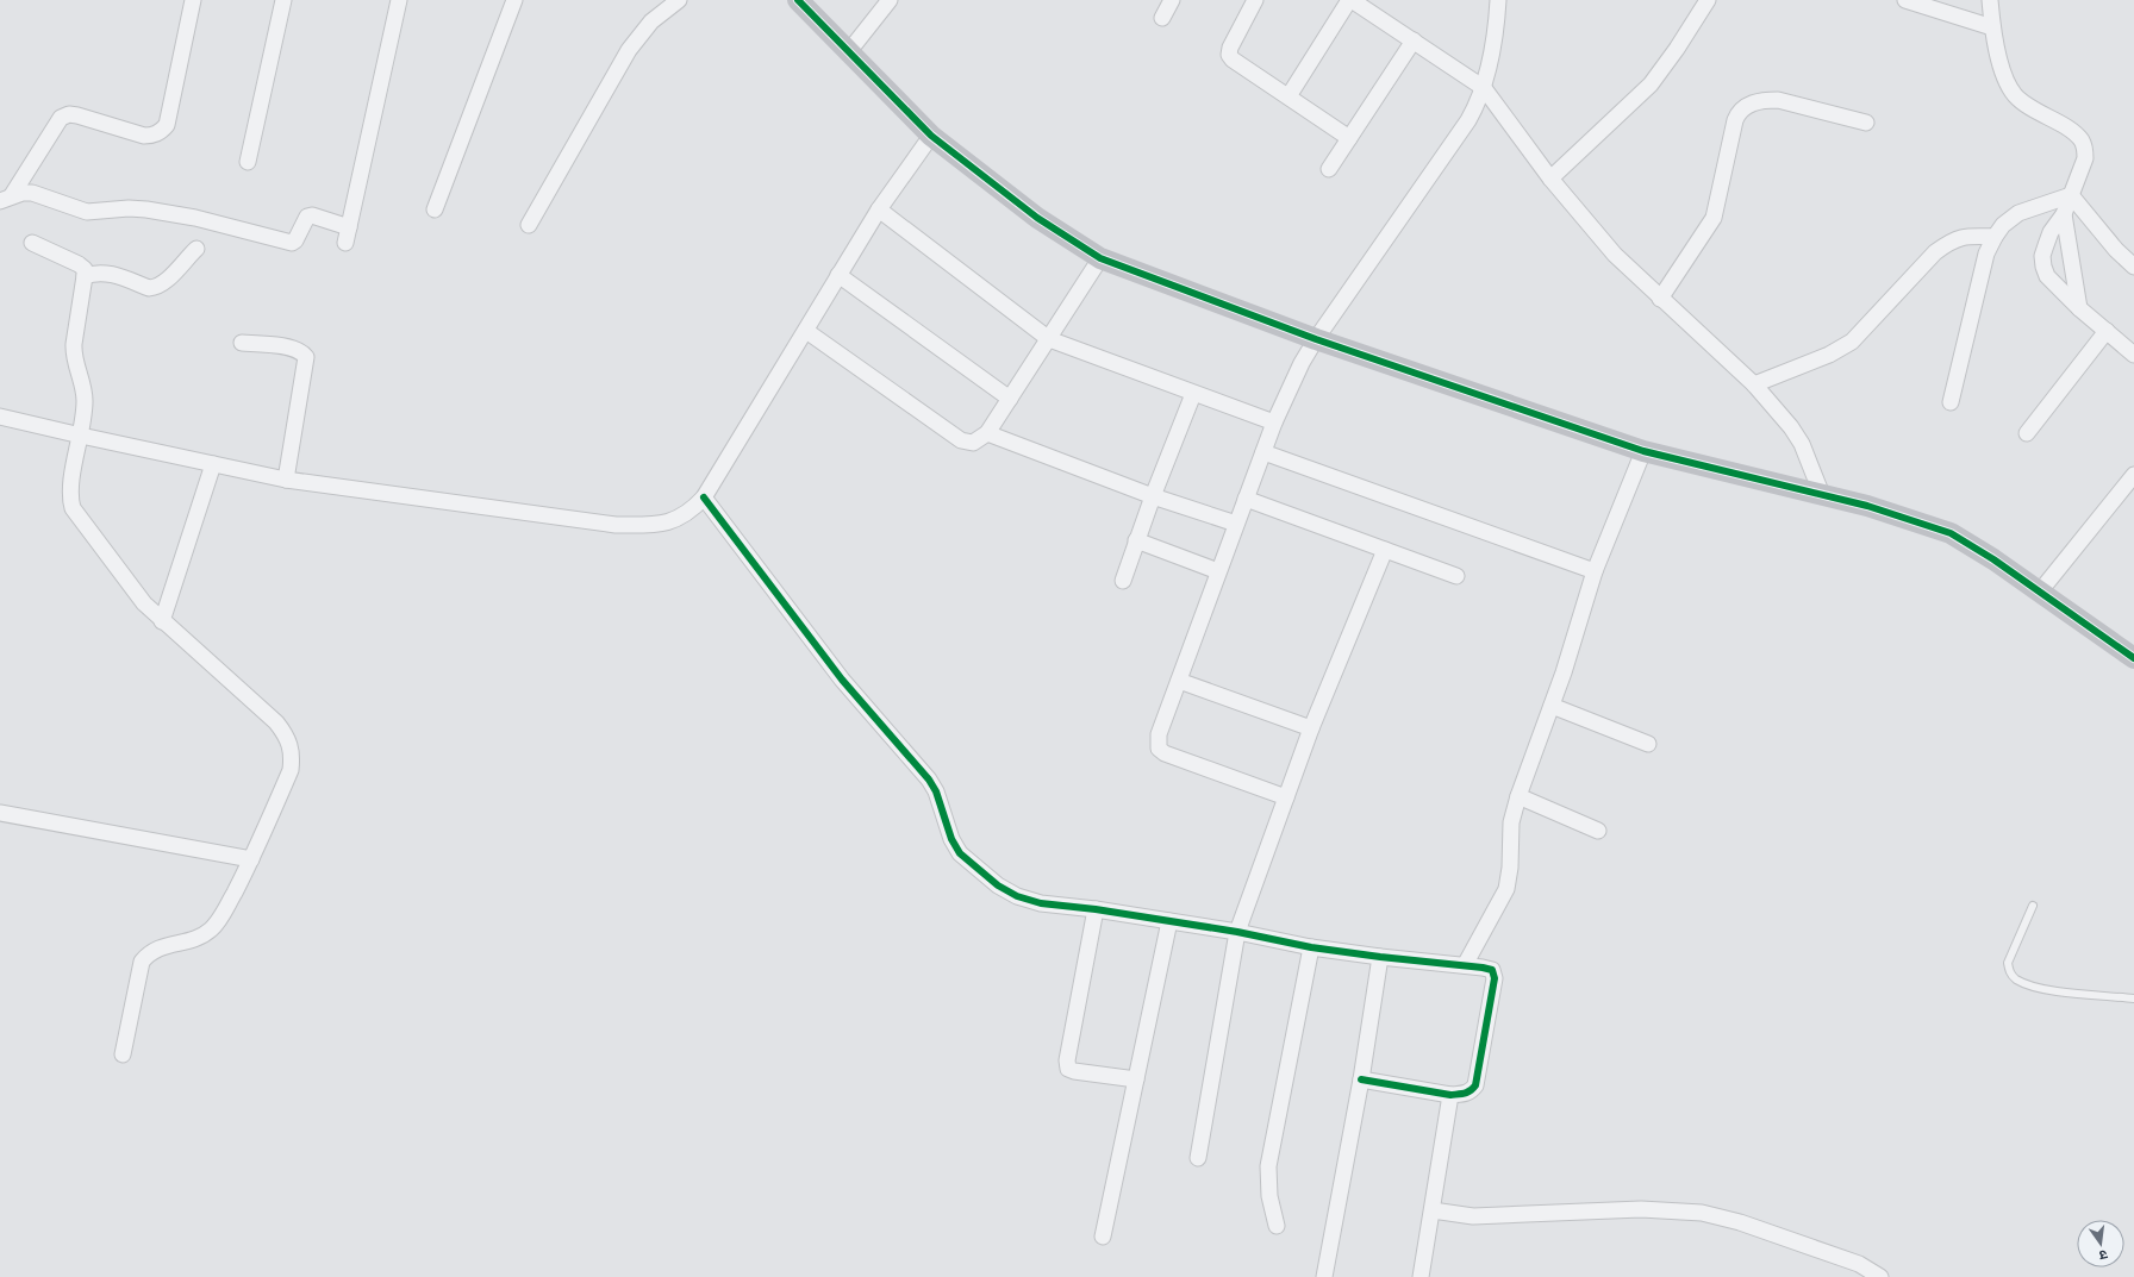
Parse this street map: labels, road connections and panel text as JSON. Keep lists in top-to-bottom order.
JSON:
{
  "north": "bottom"
}
